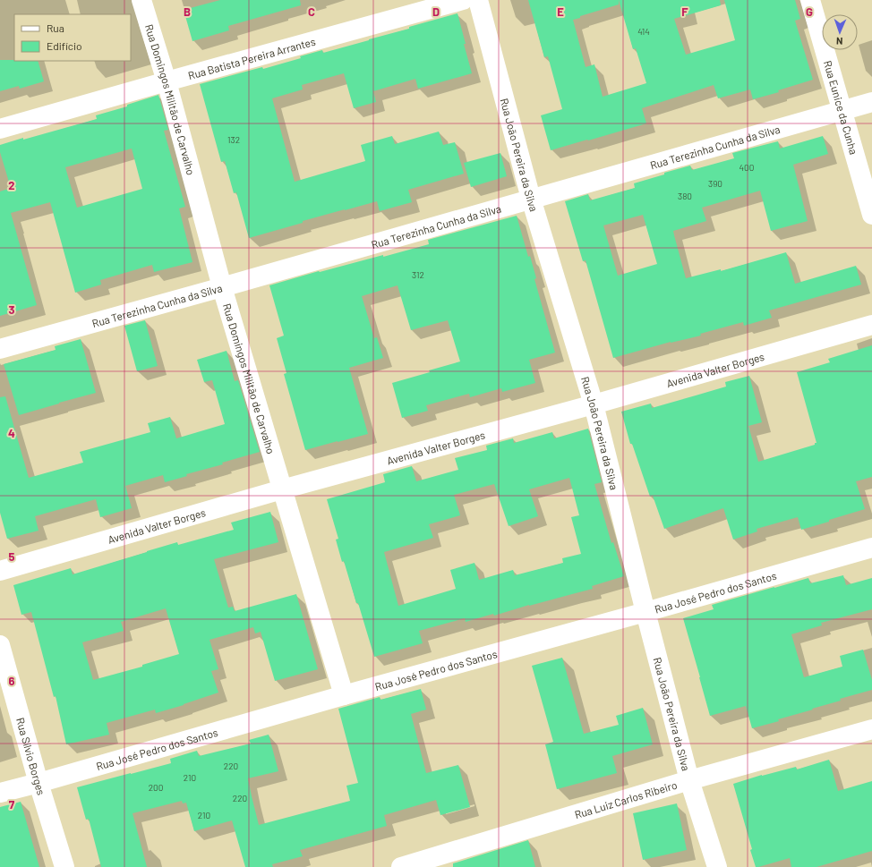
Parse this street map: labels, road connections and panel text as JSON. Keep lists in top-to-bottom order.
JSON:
{
  "streets": {
    "street": [
      "Rua Batista Pereira Arrantes",
      "Rua Domingos Militão de Carvalho",
      "Rua Eunice da Cunha",
      "Rua Terezinha Cunha da Silva",
      "Rua João Pereira da Silva",
      "Avenida Valter Borges",
      "Rua José Pedro dos Santos",
      "Rua Sílvio Borges",
      "Rua Luiz Carlos Ribeiro"
    ]
  },
  "crossings": [
    ["Rua Batista Pereira Arrantes", "Rua Domingos Militão de Carvalho"],
    ["Rua Domingos Militão de Carvalho", "Rua Terezinha Cunha da Silva"],
    ["Rua Domingos Militão de Carvalho", "Avenida Valter Borges"],
    ["Rua Domingos Militão de Carvalho", "Rua José Pedro dos Santos"],
    ["Rua Eunice da Cunha", "Rua Terezinha Cunha da Silva"],
    ["Rua Terezinha Cunha da Silva", "Rua João Pereira da Silva"],
    ["Rua João Pereira da Silva", "Avenida Valter Borges"],
    ["Rua João Pereira da Silva", "Rua José Pedro dos Santos"],
    ["Rua João Pereira da Silva", "Rua Luiz Carlos Ribeiro"],
    ["Rua José Pedro dos Santos", "Rua Sílvio Borges"]
  ],
  "house_numbers": [
    "414",
    "132",
    "400",
    "390",
    "380",
    "312",
    "220",
    "210",
    "200",
    "220",
    "210"
  ],
  "legend": ["Rua", "Edifício"],
  "north": "bottom",
  "grid": {
    "columns": [
      "B",
      "C",
      "D",
      "E",
      "F",
      "G"
    ],
    "rows": [
      "2",
      "3",
      "4",
      "5",
      "6",
      "7"
    ]
  }
}
